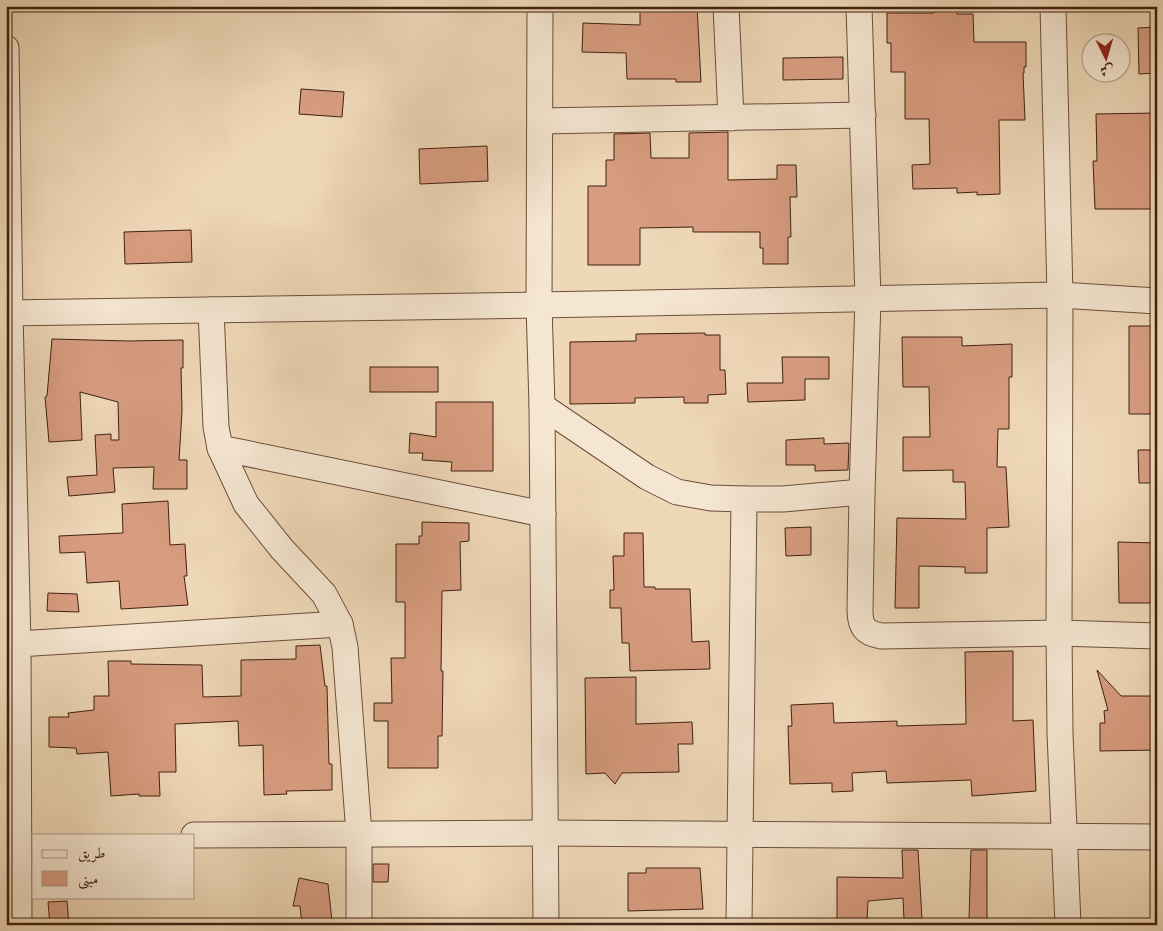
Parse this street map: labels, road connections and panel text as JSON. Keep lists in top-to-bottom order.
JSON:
{
  "legend": ["طريق", "مبنى"],
  "north": "bottom"
}
